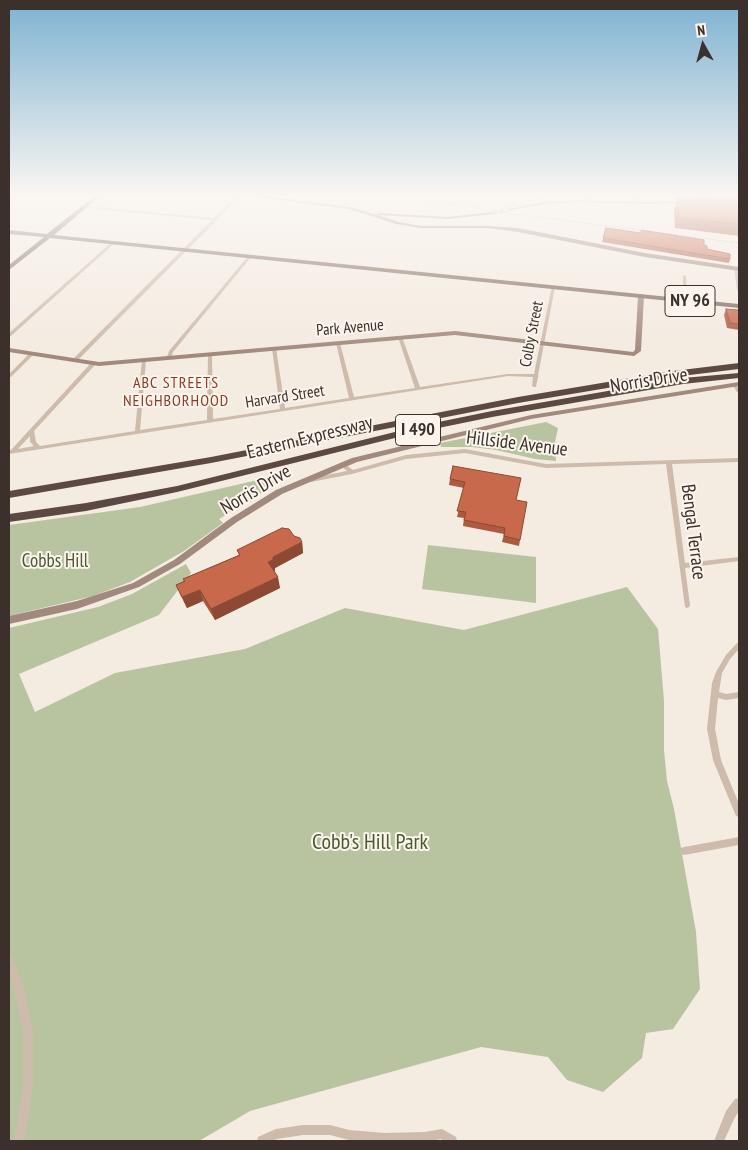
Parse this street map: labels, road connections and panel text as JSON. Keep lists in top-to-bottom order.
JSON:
{
  "streets": {
    "highway": ["I 490", "Eastern Expressway"],
    "main road": ["NY 96"],
    "street": [
      "Park Avenue",
      "Colby Street",
      "Norris Drive",
      "Harvard Street",
      "Hillside Avenue",
      "Bengal Terrace"
    ]
  },
  "crossings": [
    ["NY 96", "Park Avenue"],
    ["NY 96", "Colby Street"],
    ["Park Avenue", "Colby Street"],
    ["Colby Street", "Harvard Street"],
    ["Norris Drive", "Eastern Expressway"],
    ["Norris Drive", "Hillside Avenue"],
    ["Hillside Avenue", "Bengal Terrace"]
  ],
  "districts": ["ABC STREETS NEIGHBORHOOD"],
  "parks": ["Cobbs Hill", "Cobb's Hill Park"],
  "north": "top"
}
